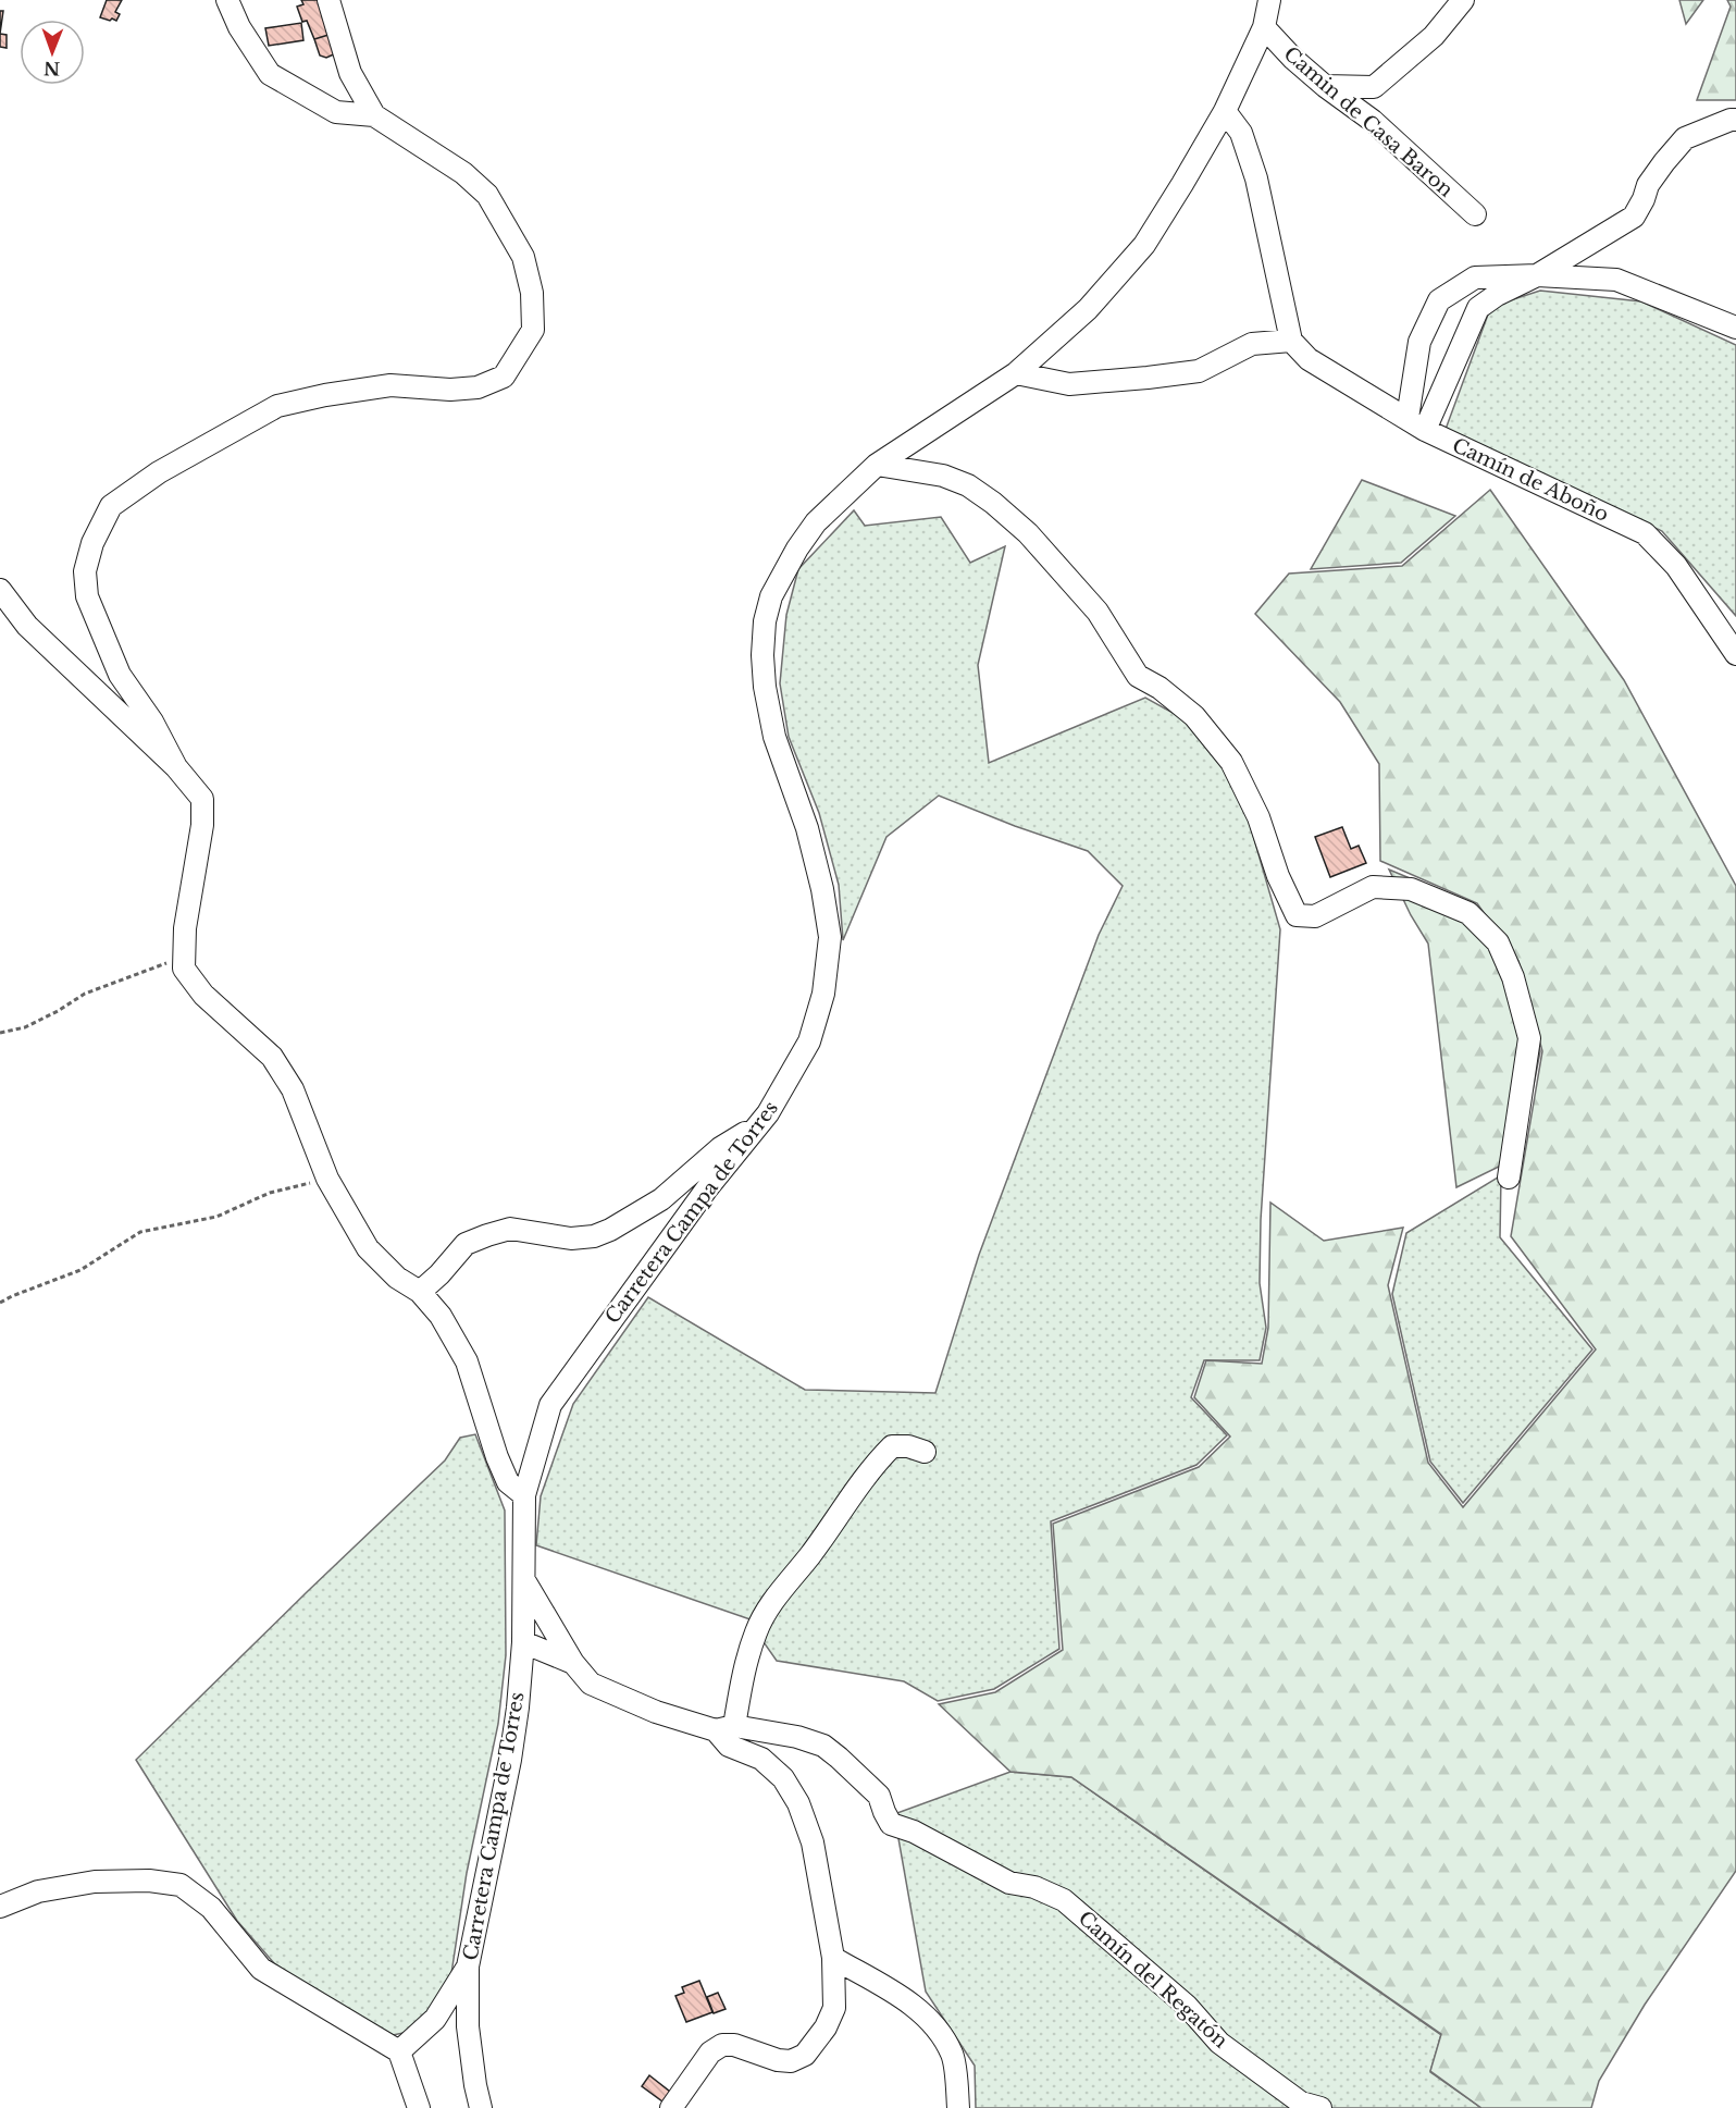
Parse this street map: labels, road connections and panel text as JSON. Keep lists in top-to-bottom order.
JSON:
{
  "streets": {
    "street": [
      "Camin de Casa Baron",
      "Camín de Aboño",
      "Carretera Campa de Torres",
      "Camín del Regatón"
    ]
  },
  "crossings": [
    ["Camin de Casa Baron", "Carretera Campa de Torres"]
  ],
  "north": "bottom"
}
